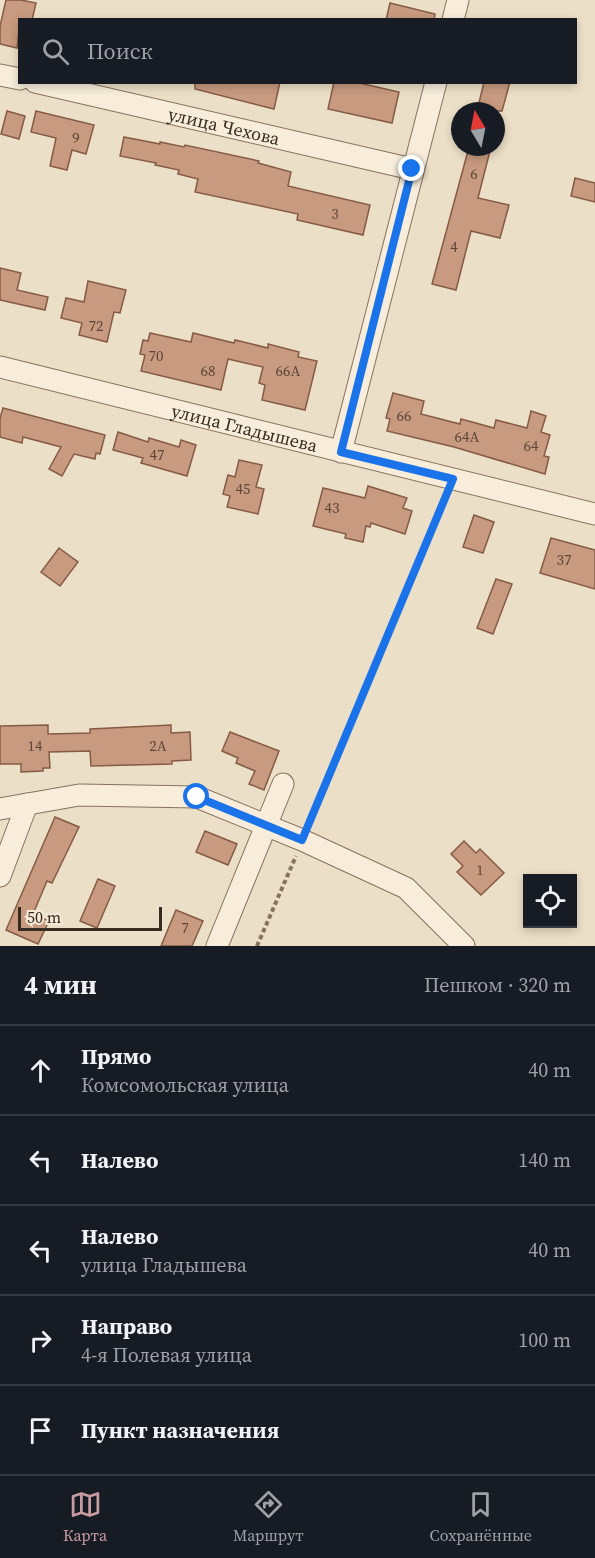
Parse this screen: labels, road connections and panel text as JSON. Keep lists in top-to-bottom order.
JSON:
{
  "streets": {
    "street": ["улица Чехова", "улица Гладышева"]
  },
  "house_numbers": [
    "9",
    "6",
    "3",
    "4",
    "72",
    "70",
    "68",
    "66А",
    "66",
    "64А",
    "64",
    "47",
    "45",
    "43",
    "37",
    "14",
    "2А",
    "1",
    "7"
  ],
  "scale_bar": "50 m",
  "north": "top",
  "page": {
    "search": "Поиск",
    "scale": "50 m",
    "heading": ["4 мин", "Пешком · 320 m"],
    "list": [
      ["Прямо", "Комсомольская улица", "40 m"],
      ["Налево", "140 m"],
      ["Налево", "улица Гладышева", "40 m"],
      ["Направо", "4-я Полевая улица", "100 m"],
      "Пункт назначения"
    ],
    "nav": ["Карта", "Маршрут", "Сохранённые"]
  }
}
